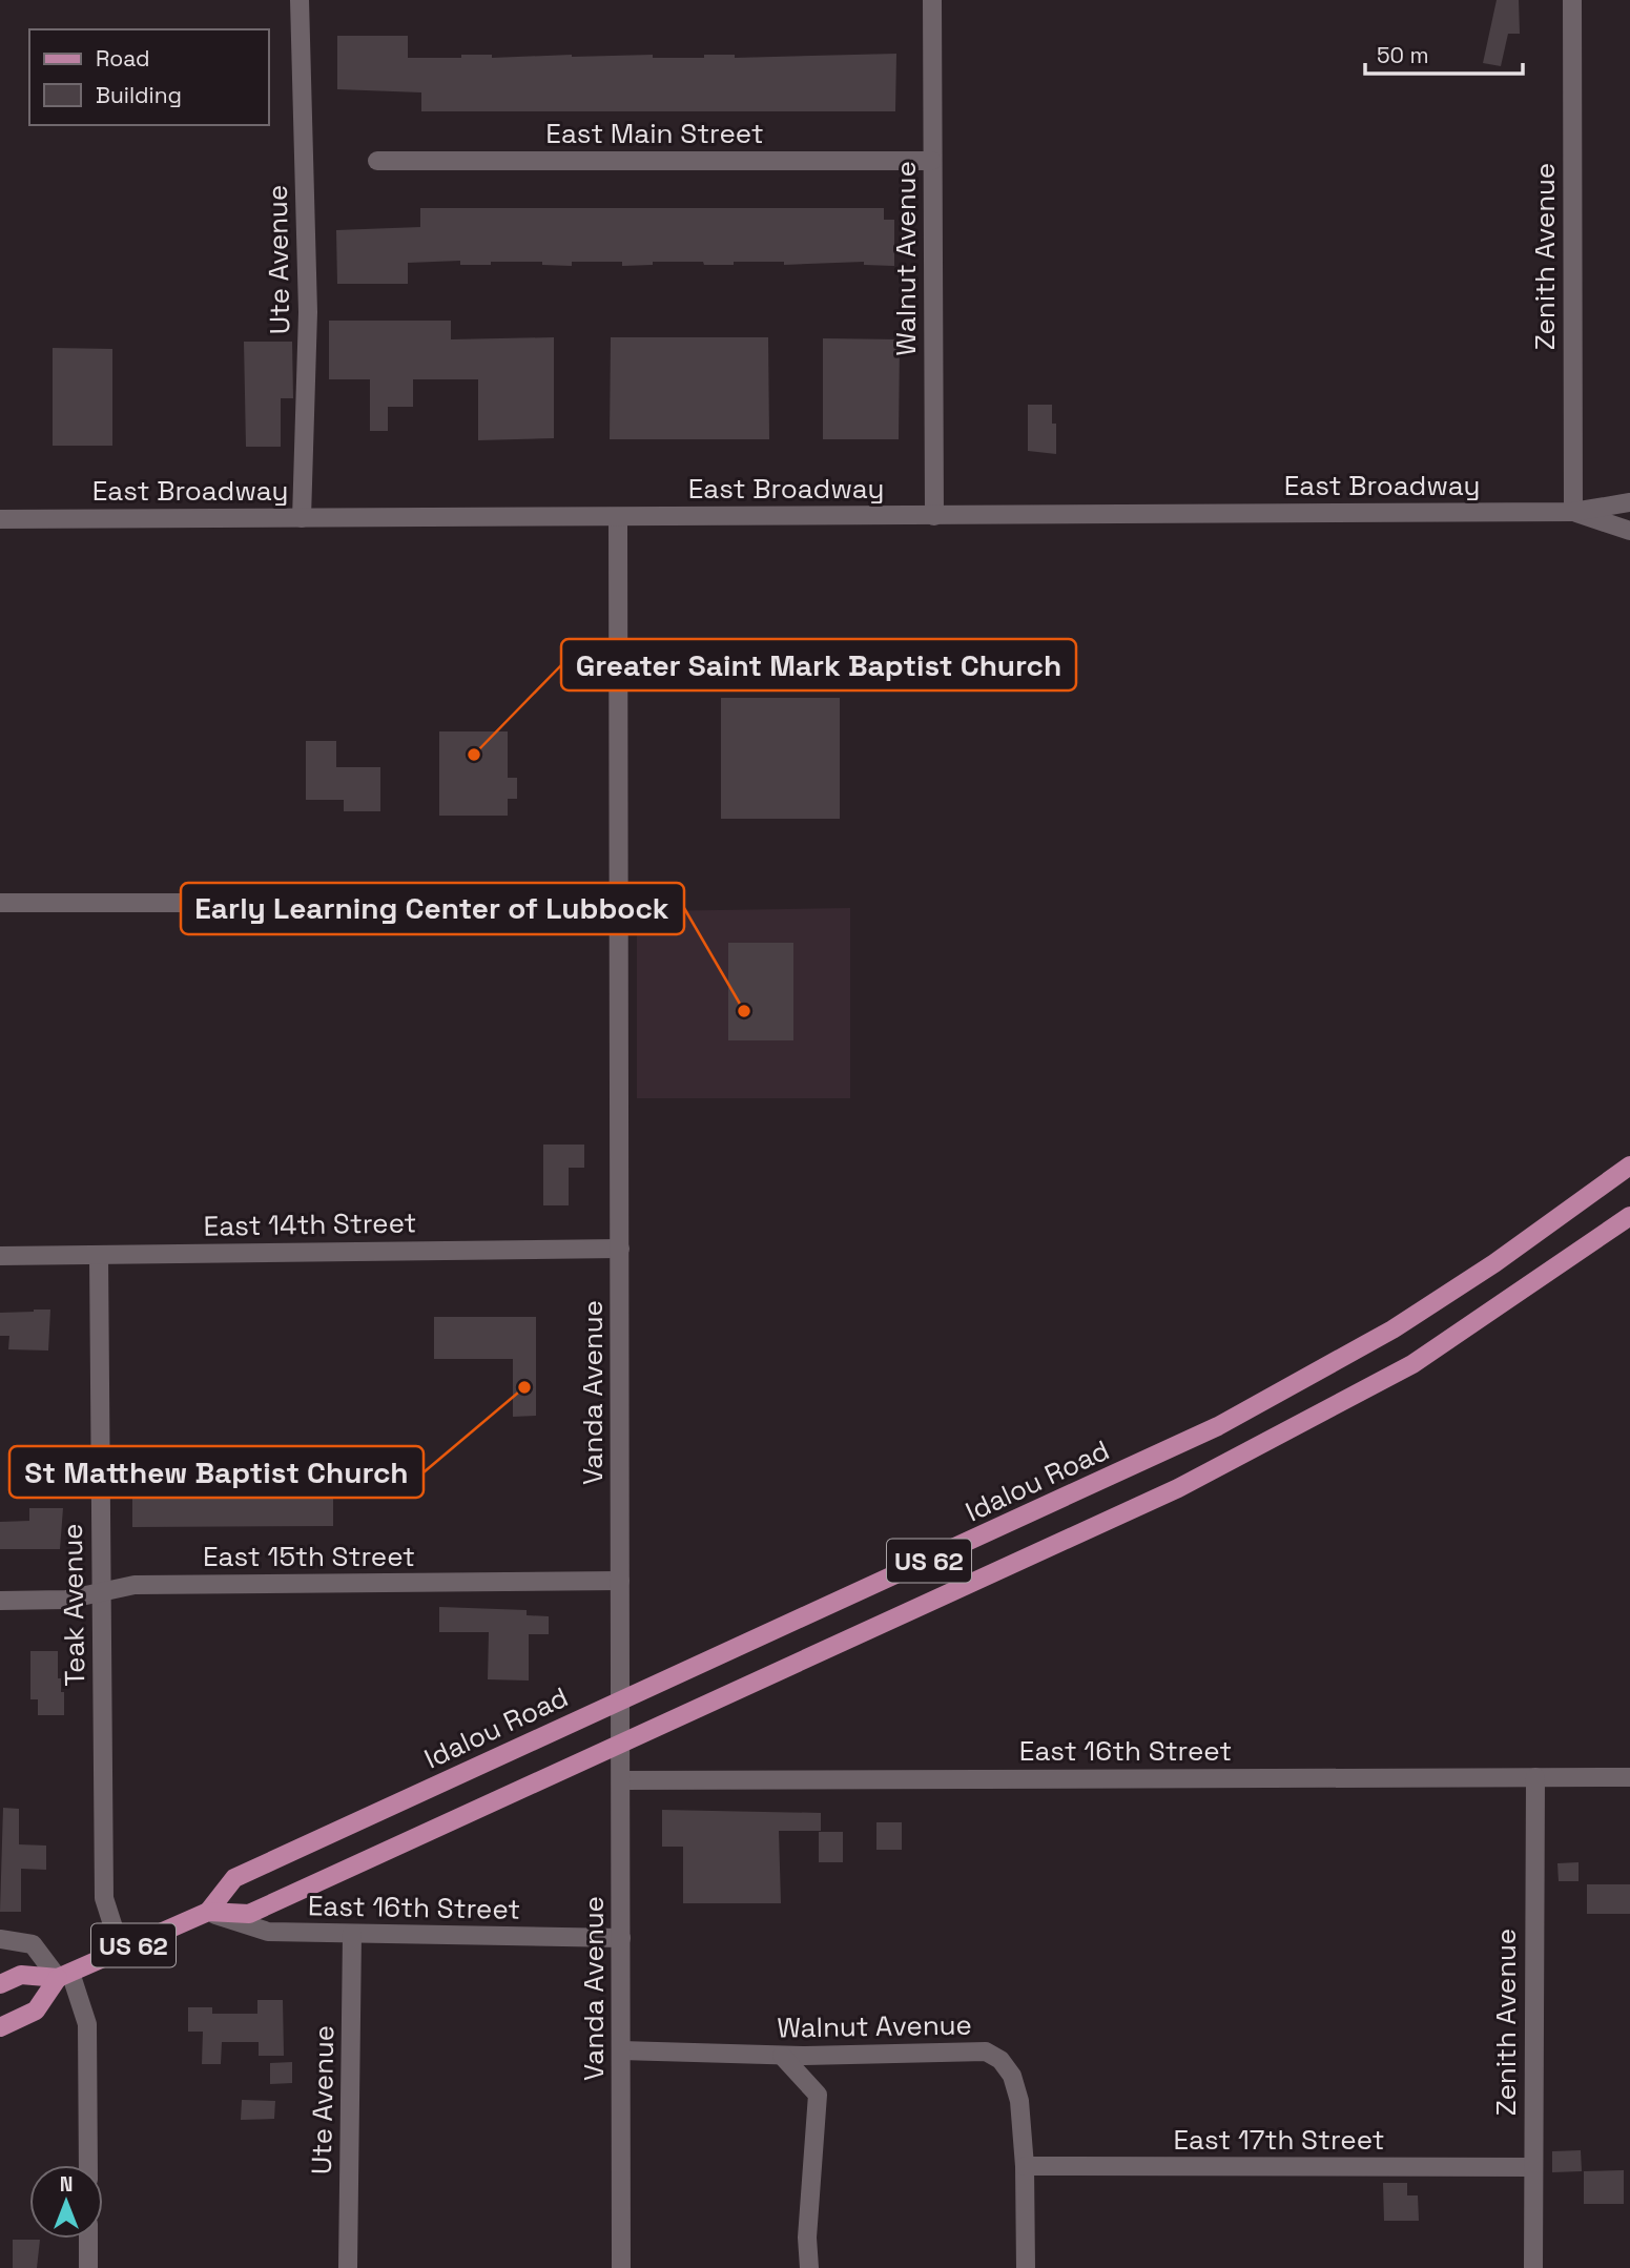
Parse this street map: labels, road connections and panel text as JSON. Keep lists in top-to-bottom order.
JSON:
{
  "streets": {
    "main road": ["Idalou Road", "US 62"],
    "street": [
      "East Main Street",
      "Zenith Avenue",
      "Walnut Avenue",
      "Ute Avenue",
      "East Broadway",
      "East 14th Street",
      "Vanda Avenue",
      "East 15th Street",
      "Teak Avenue",
      "East 16th Street",
      "East 17th Street"
    ]
  },
  "crossings": [
    ["East Main Street", "Walnut Avenue"],
    ["Zenith Avenue", "East Broadway"],
    ["Zenith Avenue", "East 16th Street"],
    ["Zenith Avenue", "East 17th Street"],
    ["Walnut Avenue", "East Broadway"],
    ["Walnut Avenue", "Vanda Avenue"],
    ["Walnut Avenue", "East 17th Street"],
    ["Ute Avenue", "East Broadway"],
    ["Ute Avenue", "East 16th Street"],
    ["East Broadway", "Vanda Avenue"],
    ["East 14th Street", "Vanda Avenue"],
    ["East 14th Street", "Teak Avenue"],
    ["Vanda Avenue", "Idalou Road"],
    ["Vanda Avenue", "East 15th Street"],
    ["Vanda Avenue", "East 16th Street"],
    ["Idalou Road", "US 62"],
    ["Idalou Road", "Teak Avenue"],
    ["Idalou Road", "East 16th Street"],
    ["East 15th Street", "Teak Avenue"]
  ],
  "places": ["Greater Saint Mark Baptist Church", "Early Learning Center of Lubbock", "St Matthew Baptist Church"],
  "legend": ["Road", "Building"],
  "scale_bar": "50 m",
  "north": "top"
}
